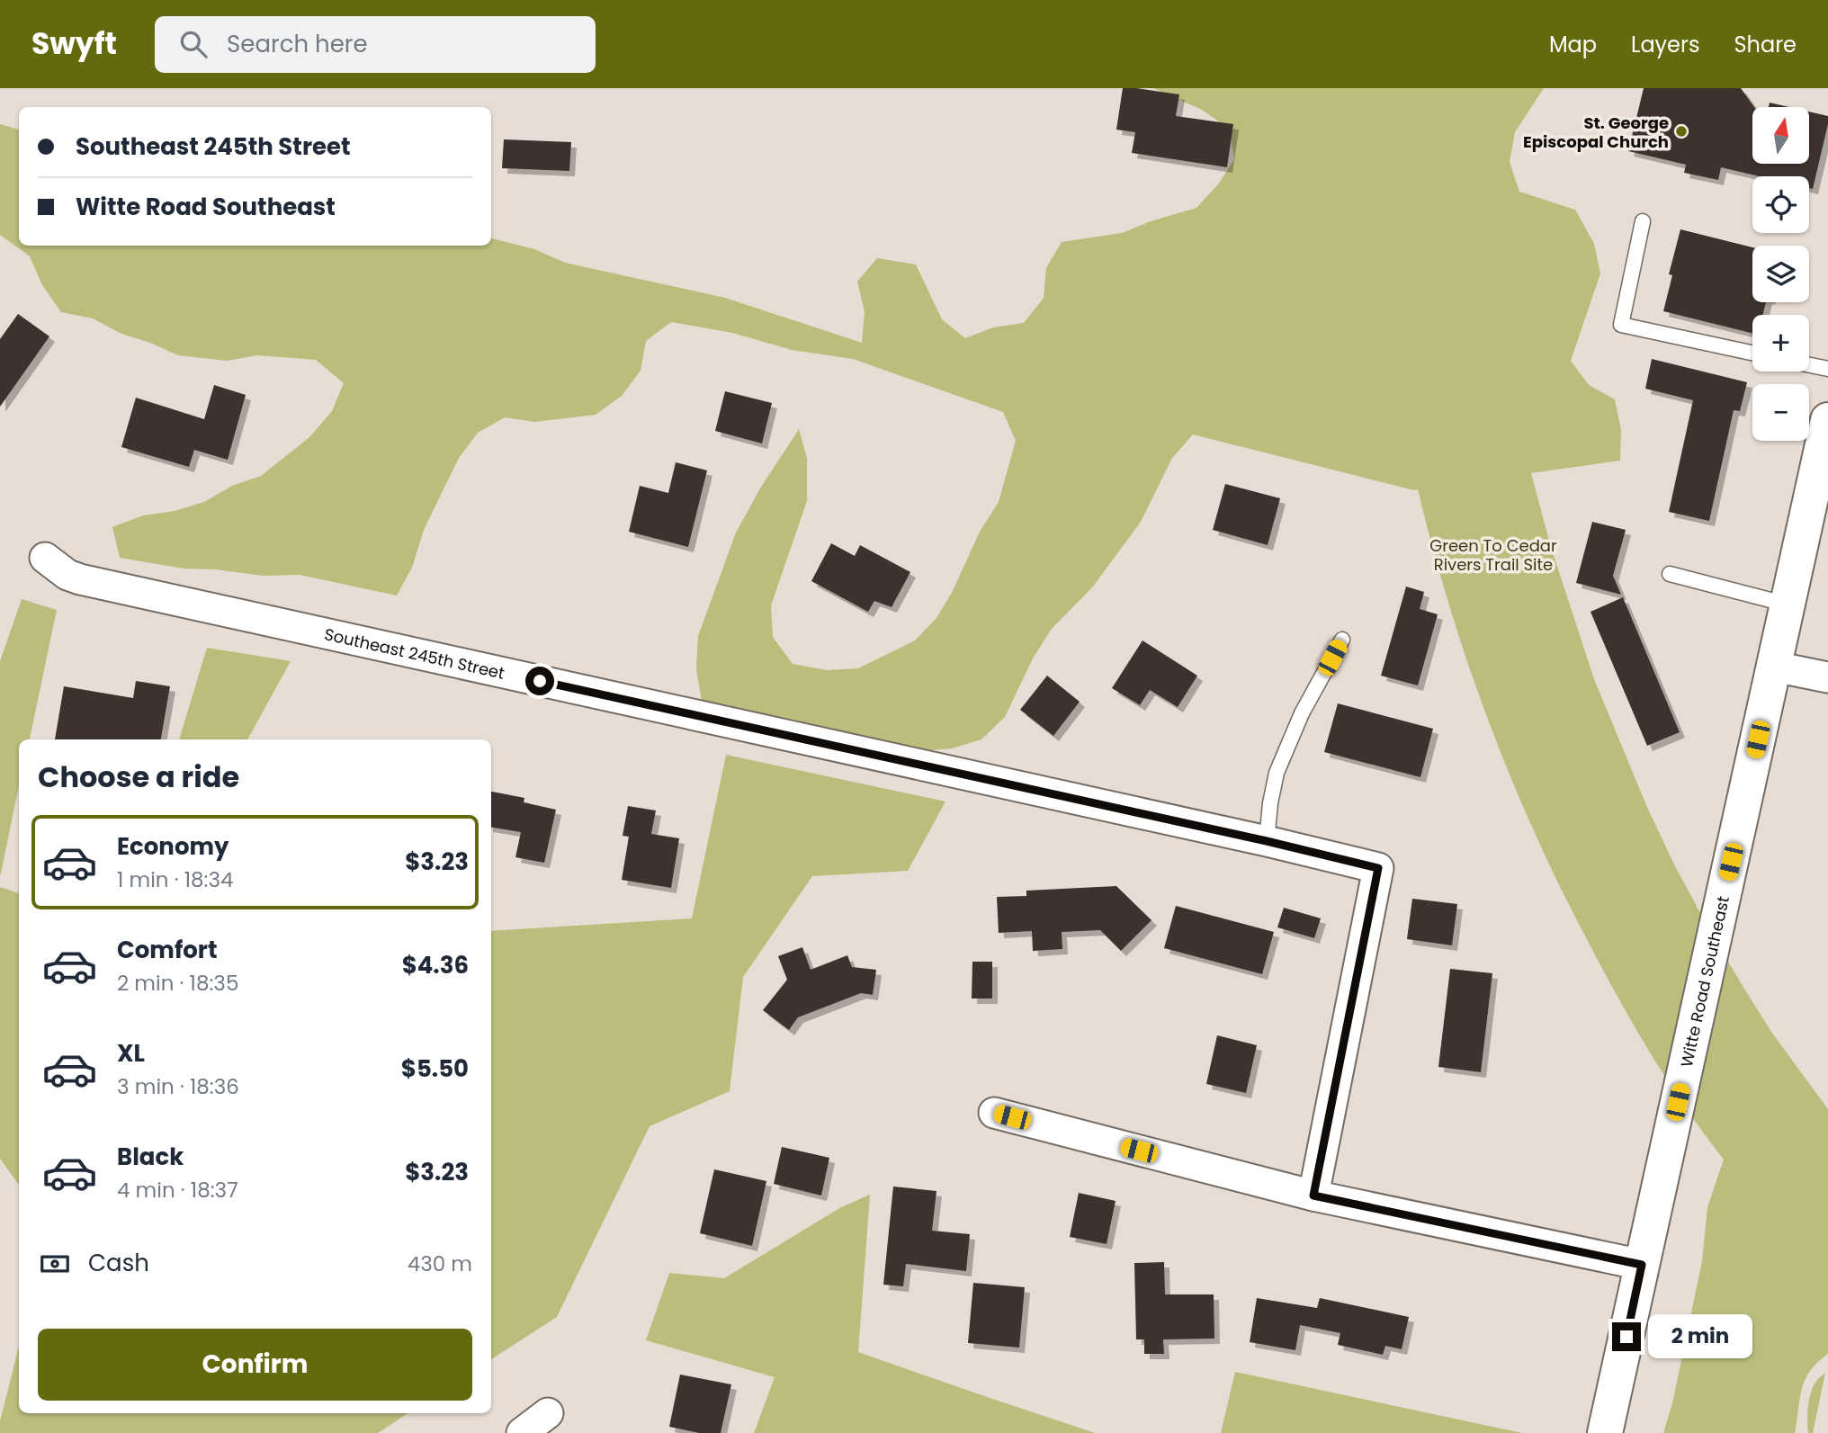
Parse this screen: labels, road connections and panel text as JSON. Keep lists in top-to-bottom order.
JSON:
{
  "streets": {
    "street": ["Southeast 245th Street", "Witte Road Southeast"]
  },
  "parks": ["Green To Cedar Rivers Trail Site"],
  "places": ["St. George Episcopal Church"],
  "north": "top",
  "page": {
    "header": "Swyft",
    "search": "Search here",
    "nav": ["Map", "Layers", "Share"],
    "map_buttons": ["+", "−"],
    "banner": ["Southeast 245th Street", "Witte Road Southeast"],
    "heading": "Choose a ride",
    "list": [
      {
        "name": "Economy",
        "note": "1 min · 18:34",
        "value": "$3.23"
      },
      {
        "name": "Comfort",
        "note": "2 min · 18:35",
        "value": "$4.36"
      },
      {
        "name": "XL",
        "note": "3 min · 18:36",
        "value": "$5.50"
      },
      {
        "name": "Black",
        "note": "4 min · 18:37",
        "value": "$3.23"
      }
    ],
    "pay": ["Cash", "430 m"],
    "bubble": "2 min",
    "buttons": "Confirm"
  }
}
